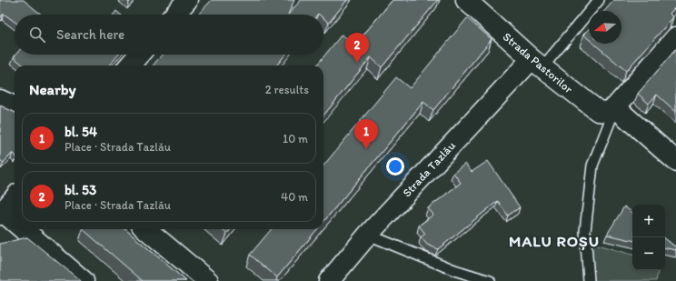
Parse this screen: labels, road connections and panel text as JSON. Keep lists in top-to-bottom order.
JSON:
{
  "streets": {
    "street": ["Strada Pastorilor", "Strada Tazlău"]
  },
  "crossings": [
    ["Strada Pastorilor", "Strada Tazlău"]
  ],
  "districts": ["MALU ROȘU"],
  "north": "left",
  "page": {
    "search": "Search here",
    "pins": ["2", "1"],
    "heading": ["Nearby", "2 results"],
    "list": [
      {
        "mark": "1",
        "name": "bl. 54",
        "note": "Place · Strada Tazlău",
        "value": "10 m"
      },
      {
        "mark": "2",
        "name": "bl. 53",
        "note": "Place · Strada Tazlău",
        "value": "40 m"
      }
    ],
    "map_buttons": ["+", "−"]
  }
}
